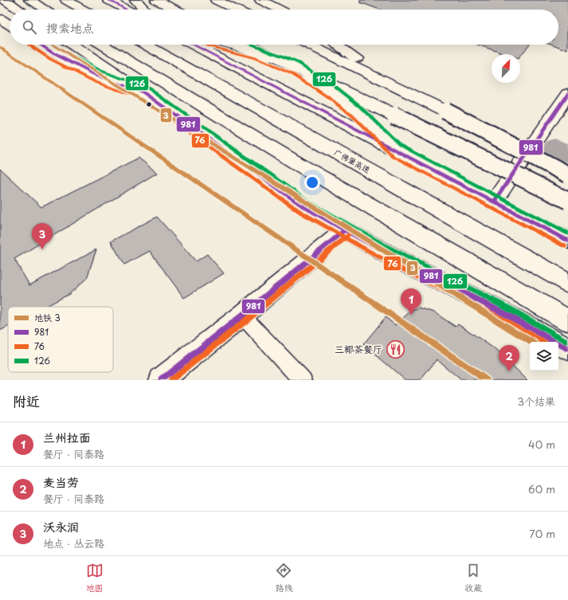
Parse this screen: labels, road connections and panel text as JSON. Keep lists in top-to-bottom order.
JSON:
{
  "streets": {
    "main road": ["广佛肇高速"]
  },
  "places": {
    "restaurant": ["三椰茶餐厅"]
  },
  "lines": [
    "transit line 981",
    "metro line 3",
    "transit line 76",
    "transit line 126"
  ],
  "legend": [
    "地铁 3",
    "981",
    "76",
    "126"
  ],
  "north": "top right",
  "page": {
    "search": "搜索地点",
    "pins": ["3", "1", "2"],
    "heading": ["附近", "3个结果"],
    "list": [
      {
        "mark": "1",
        "name": "兰州拉面",
        "note": "餐厅 · 同泰路",
        "value": "40 m"
      },
      {
        "mark": "2",
        "name": "麦当劳",
        "note": "餐厅 · 同泰路",
        "value": "60 m"
      },
      {
        "mark": "3",
        "name": "沃永润",
        "note": "地点 · 丛云路",
        "value": "70 m"
      }
    ],
    "nav": ["地图", "路线", "收藏"]
  }
}
